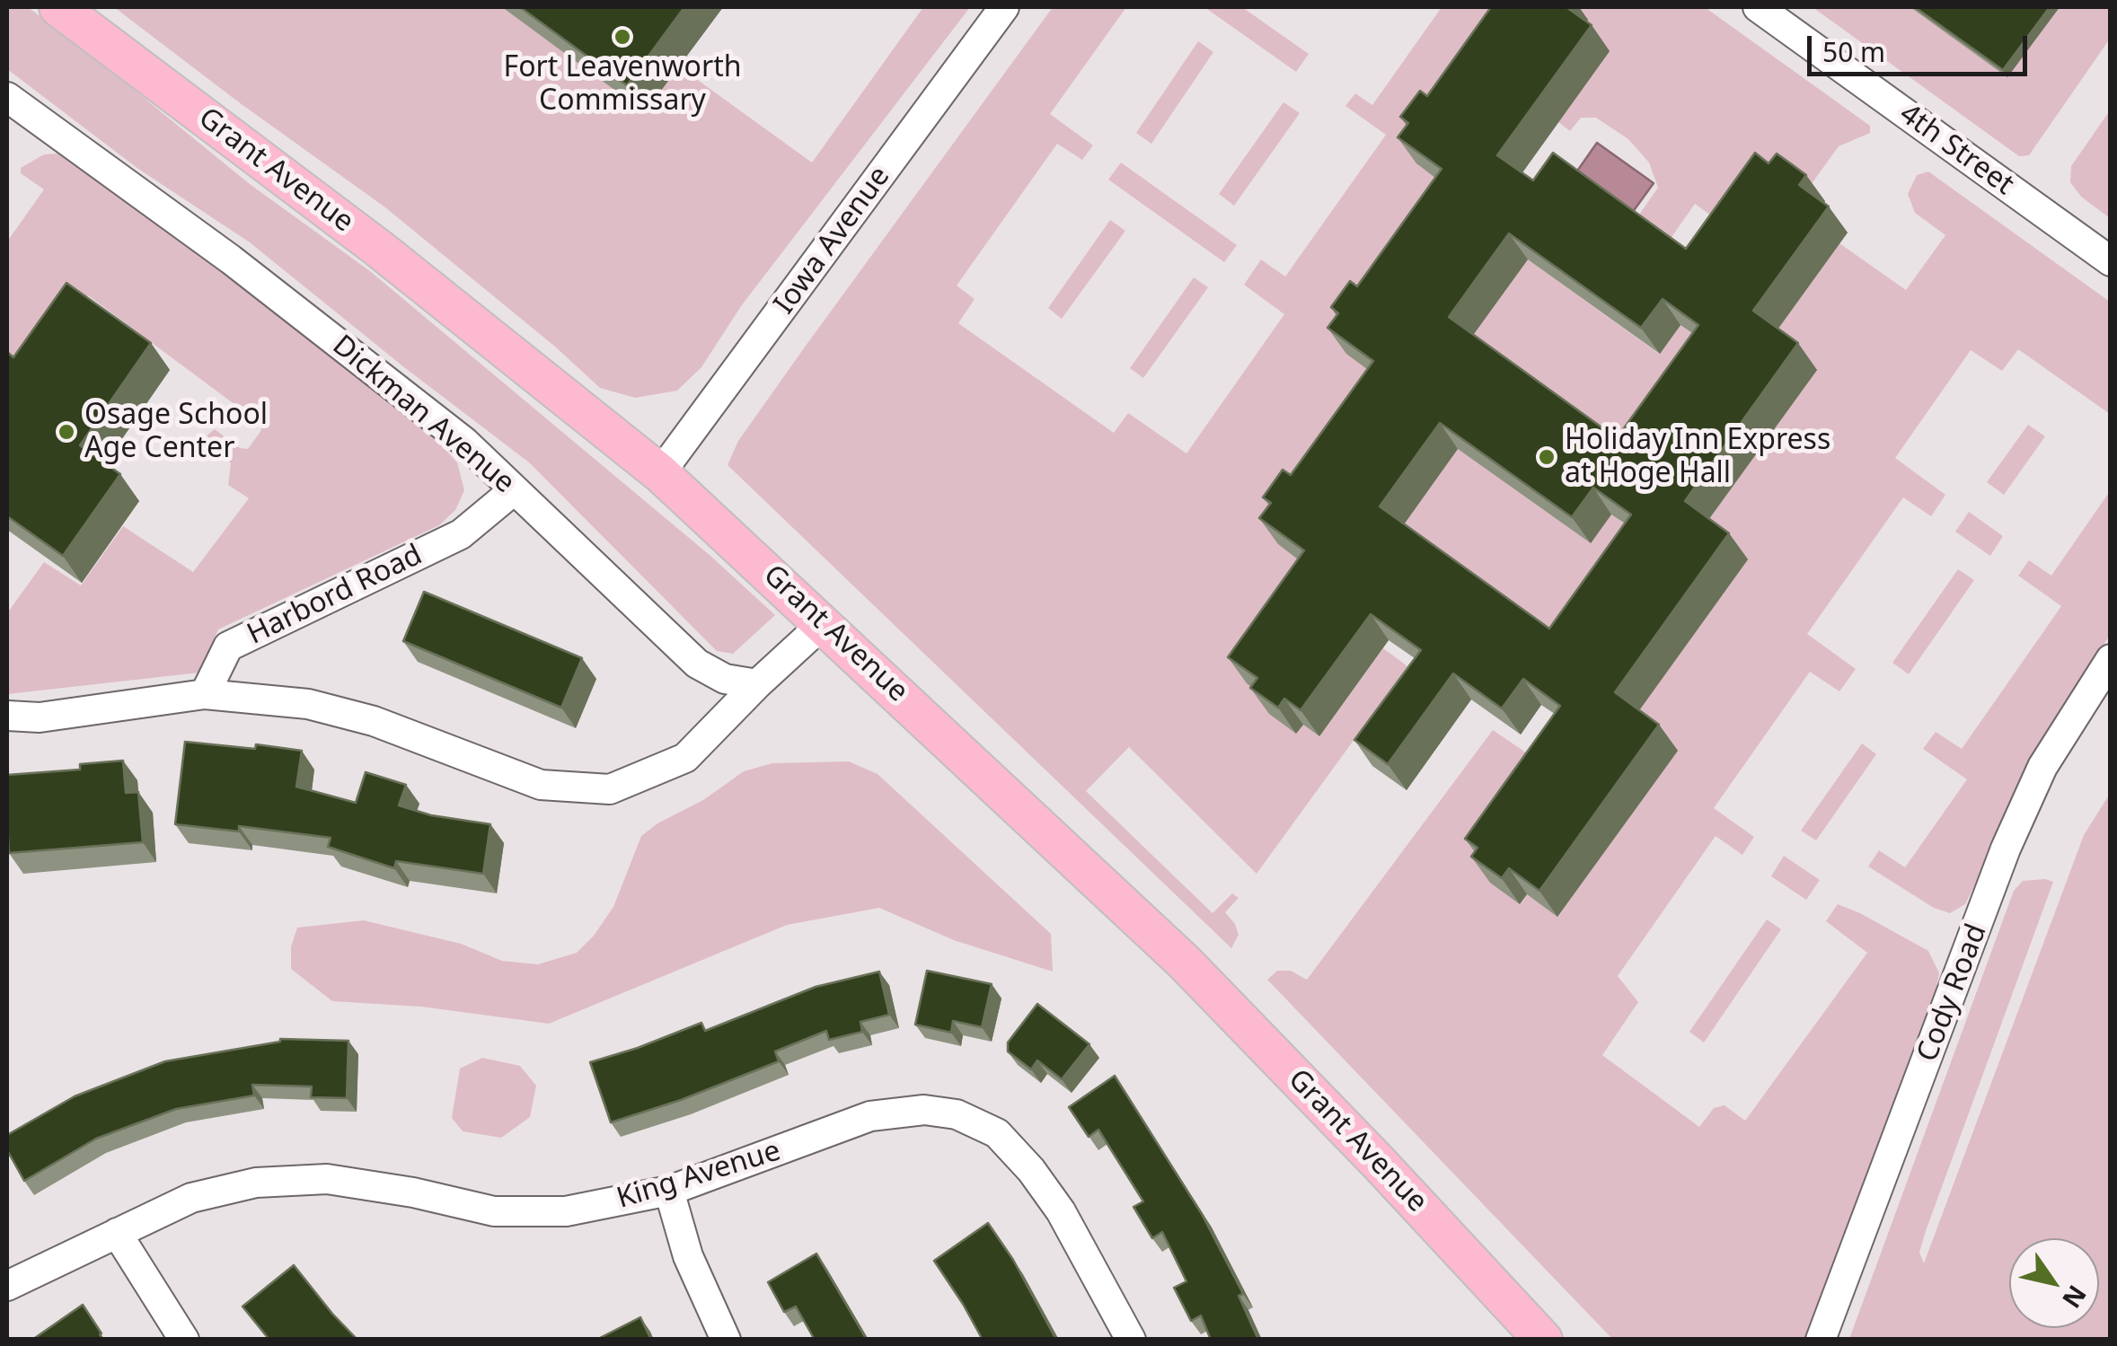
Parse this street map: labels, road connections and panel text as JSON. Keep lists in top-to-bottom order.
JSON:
{
  "streets": {
    "main road": ["Grant Avenue"],
    "street": [
      "4th Street",
      "Iowa Avenue",
      "Dickman Avenue",
      "Harbord Road",
      "Cody Road",
      "King Avenue"
    ]
  },
  "crossings": [
    ["Grant Avenue", "Iowa Avenue"],
    ["Dickman Avenue", "Harbord Road"]
  ],
  "places": ["Fort Leavenworth Commissary", "Osage School Age Center", "Holiday Inn Express at Hoge Hall"],
  "scale_bar": "50 m",
  "north": "bottom right"
}
